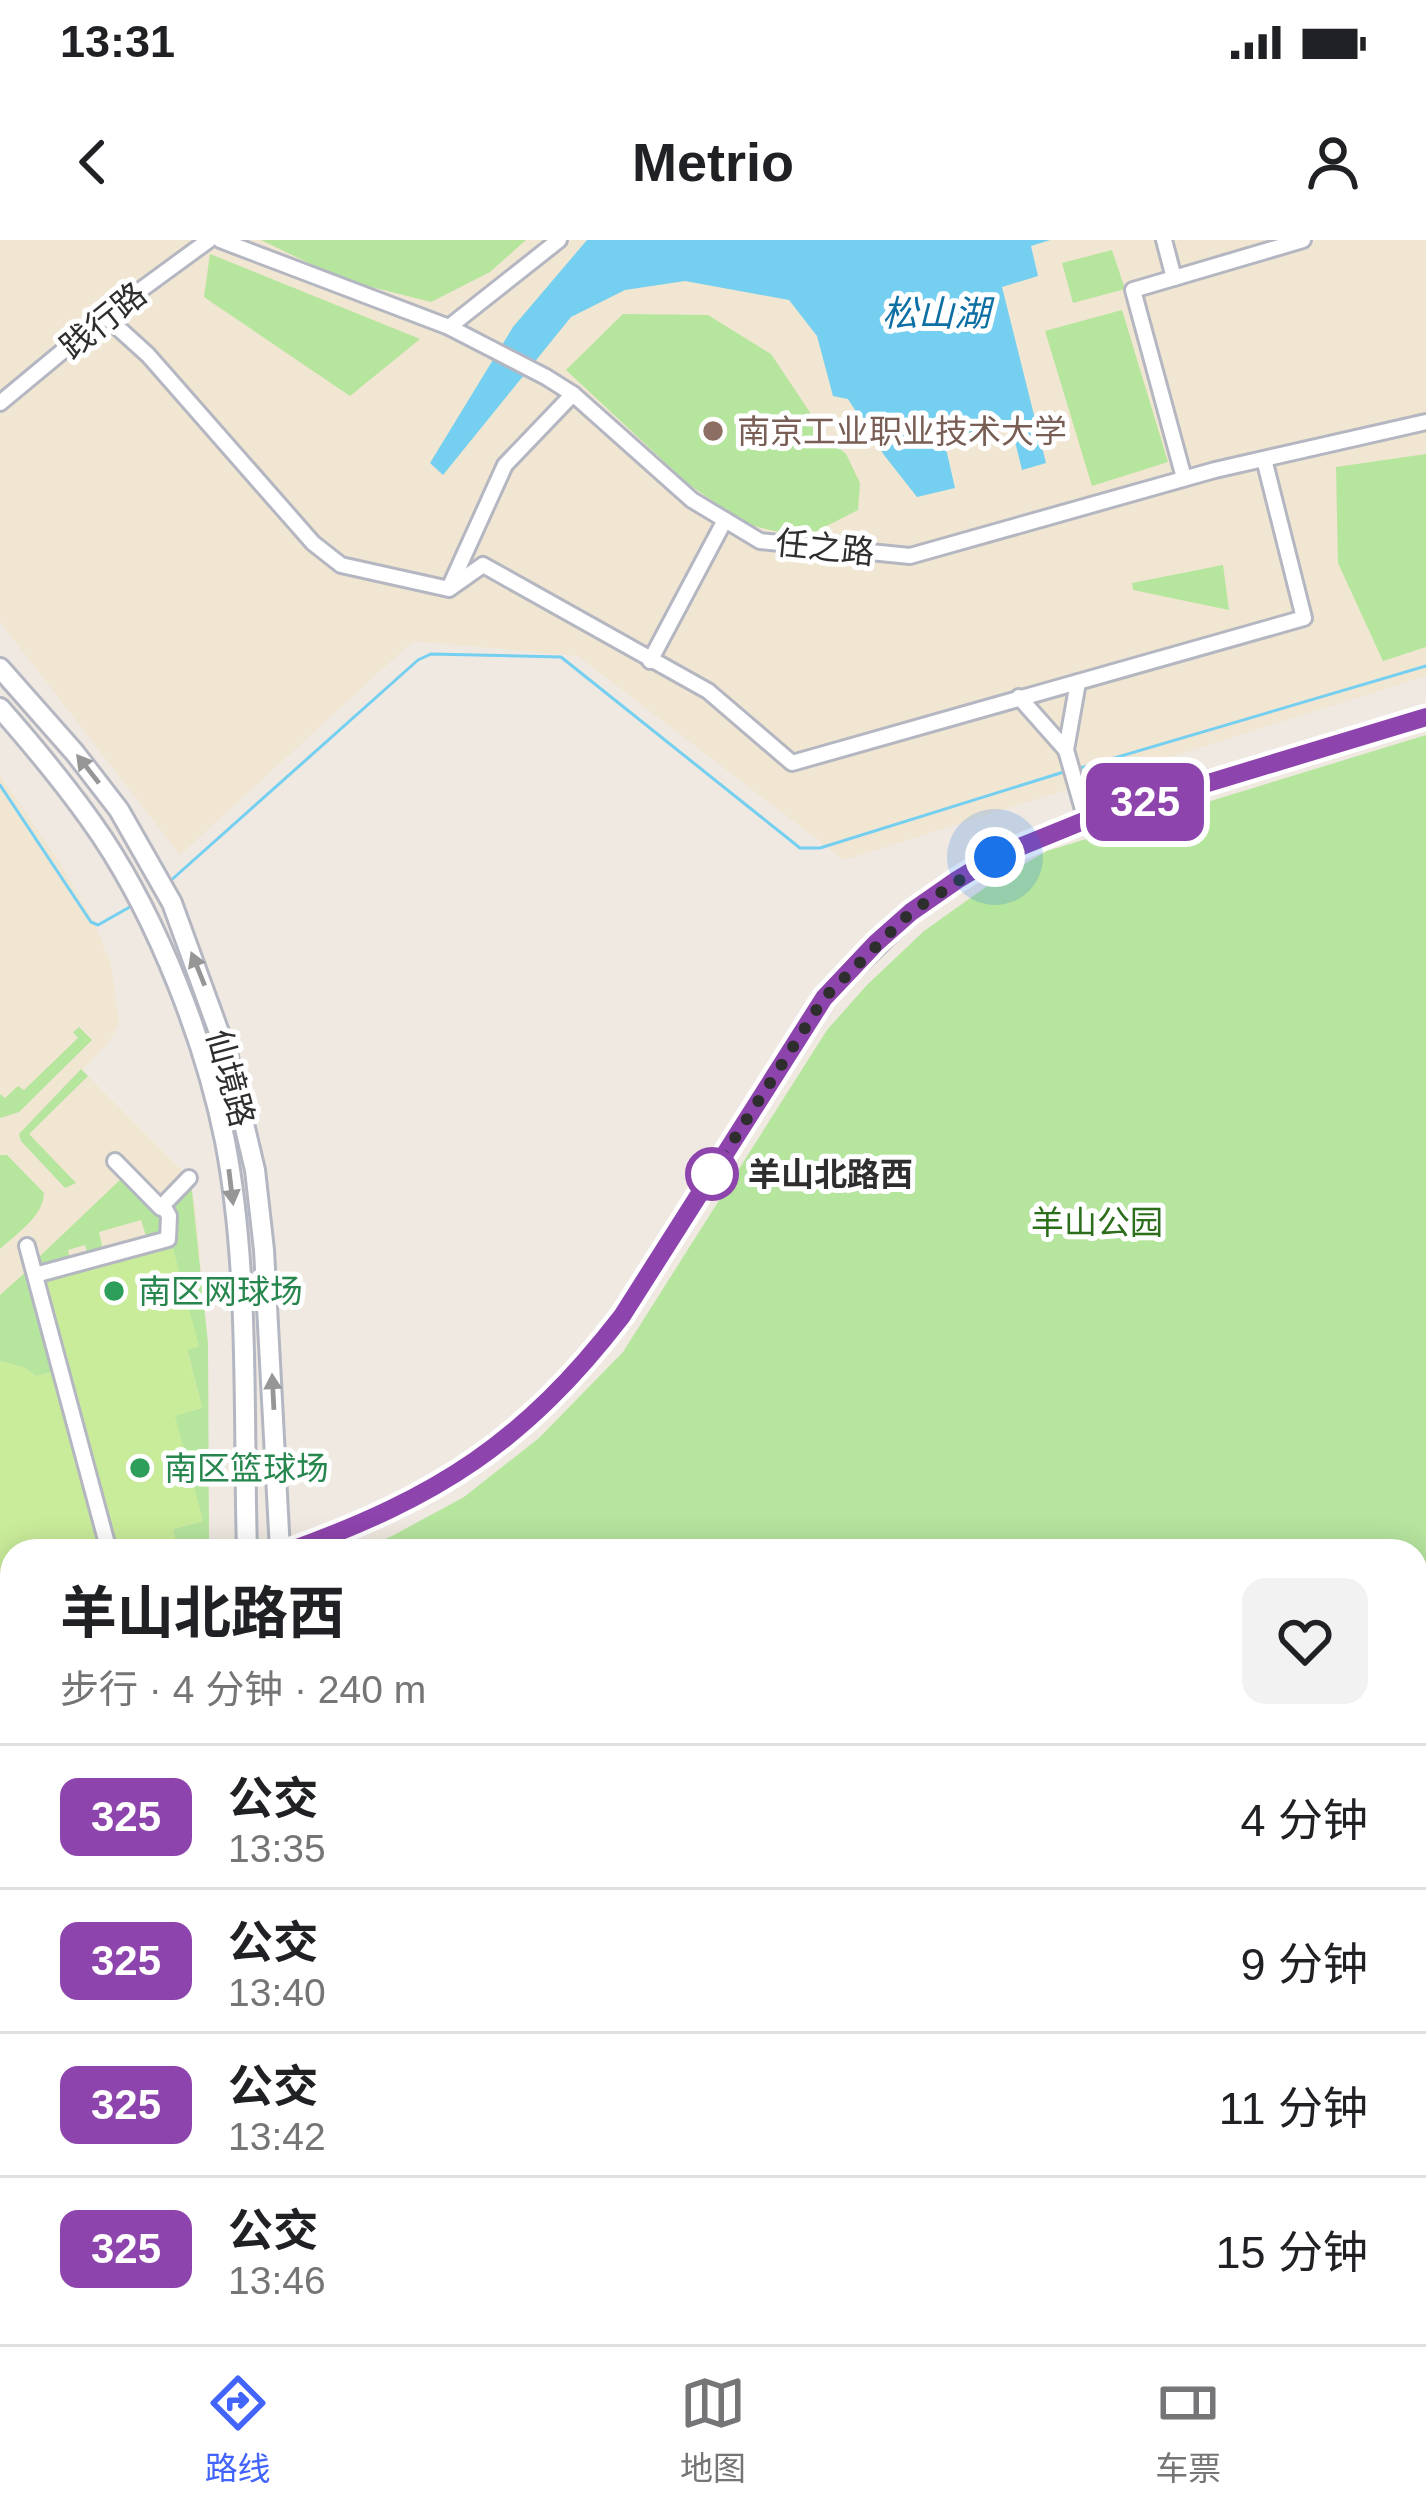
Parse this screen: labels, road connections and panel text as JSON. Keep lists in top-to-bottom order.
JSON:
{
  "streets": {
    "main road": ["仙境路"],
    "street": ["践行路", "任之路"]
  },
  "water": ["松山湖"],
  "parks": ["羊山公园"],
  "places": [
    "南京工业职业技术大学",
    "羊山北路西",
    "南区网球场",
    "南区篮球场"
  ],
  "lines": ["bus line 325"],
  "page": {
    "status": "13:31",
    "header": "Metrio",
    "on_map": "325",
    "heading": ["羊山北路西", "步行 · 4 分钟 · 240 m"],
    "list": [
      {
        "mark": "325",
        "name": "公交",
        "note": "13:35",
        "value": "4 分钟"
      },
      {
        "mark": "325",
        "name": "公交",
        "note": "13:40",
        "value": "9 分钟"
      },
      {
        "mark": "325",
        "name": "公交",
        "note": "13:42",
        "value": "11 分钟"
      },
      {
        "mark": "325",
        "name": "公交",
        "note": "13:46",
        "value": "15 分钟"
      }
    ],
    "tabs": ["路线", "地图", "车票"]
  }
}
